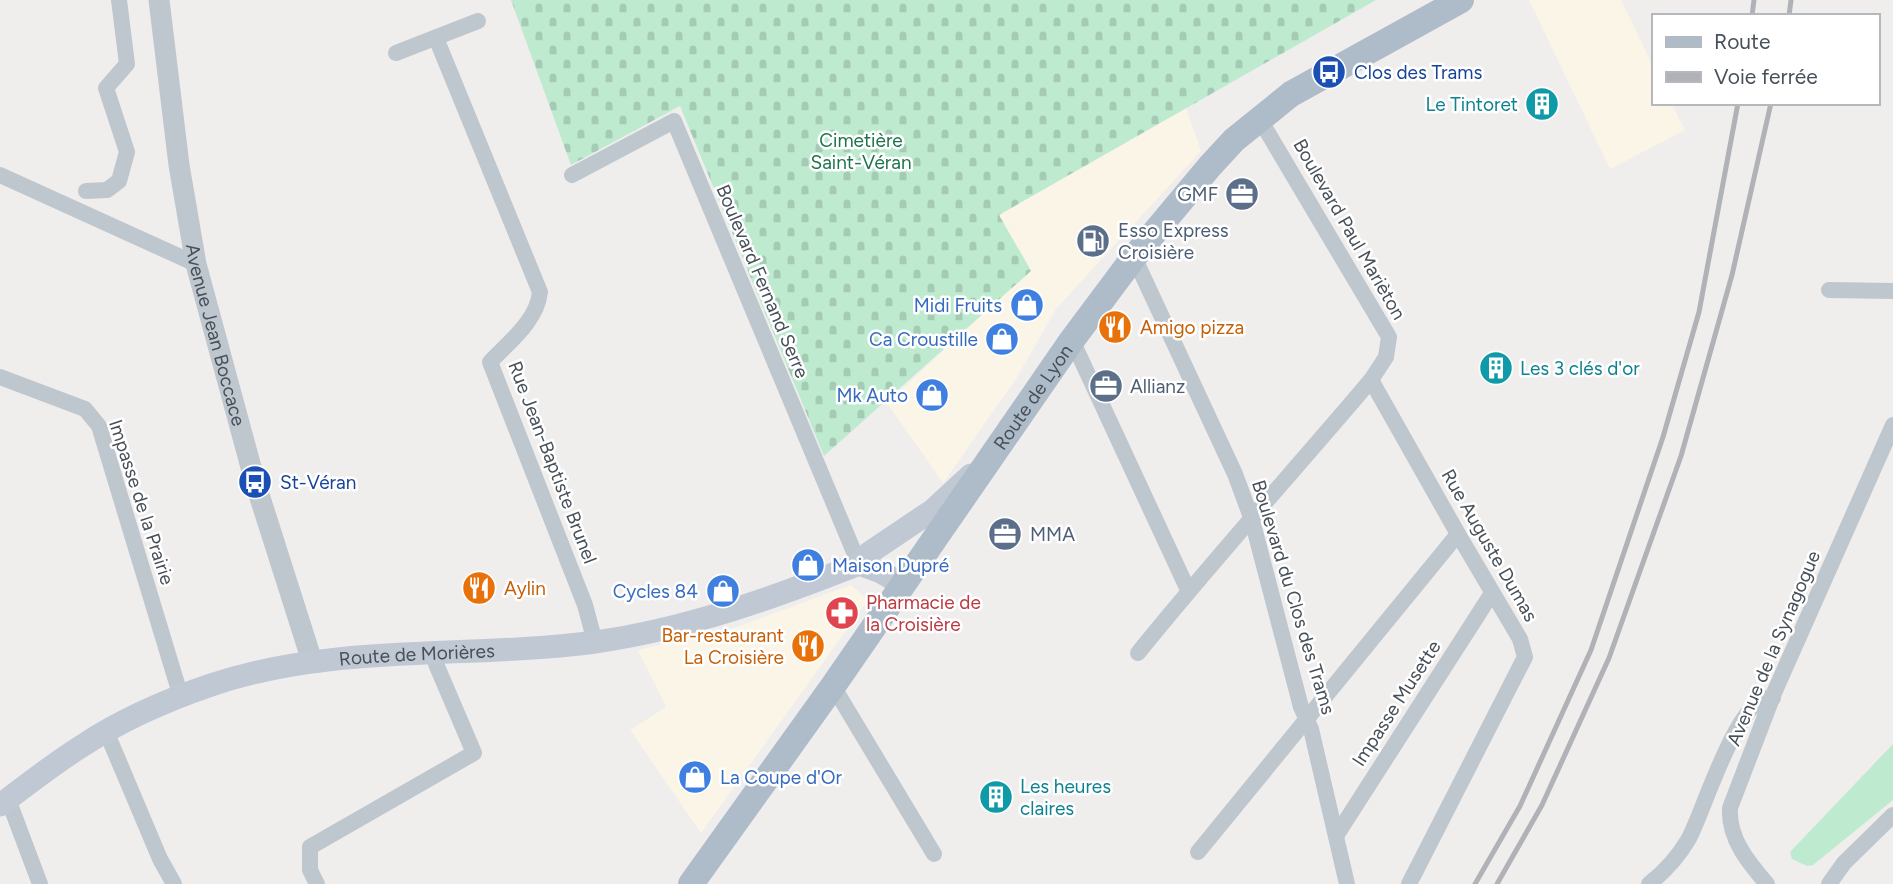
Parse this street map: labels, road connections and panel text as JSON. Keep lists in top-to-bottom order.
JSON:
{
  "streets": {
    "main road": ["Route de Lyon", "Route de Morières"],
    "street": [
      "Boulevard Paul Marièton",
      "Boulevard Fernand Serre",
      "Avenue Jean Boccace",
      "Rue Jean-Baptiste Brunel",
      "Impasse de la Prairie",
      "Rue Auguste Dumas",
      "Boulevard du Clos des Trams",
      "Avenue de la Synagogue",
      "Impasse Musette"
    ]
  },
  "crossings": [
    ["Boulevard Paul Marièton", "Route de Lyon"],
    ["Boulevard Paul Marièton", "Rue Auguste Dumas"],
    ["Boulevard Paul Marièton", "Boulevard du Clos des Trams"],
    ["Boulevard Fernand Serre", "Route de Morières"],
    ["Avenue Jean Boccace", "Route de Morières"],
    ["Route de Lyon", "Boulevard du Clos des Trams"],
    ["Route de Lyon", "Route de Morières"],
    ["Rue Jean-Baptiste Brunel", "Route de Morières"],
    ["Impasse de la Prairie", "Route de Morières"],
    ["Rue Auguste Dumas", "Impasse Musette"],
    ["Boulevard du Clos des Trams", "Impasse Musette"]
  ],
  "parks": ["Cimetière Saint-Véran"],
  "places": {
    "bus stop": ["Clos des Trams", "St-Véran"],
    "building": ["Le Tintoret", "Les 3 clés d'or", "Les heures claires"],
    "office": ["GMF", "Allianz", "MMA"],
    "fuel station": ["Esso Express Croisière"],
    "shop": [
      "Midi Fruits",
      "Ca Croustille",
      "Mk Auto",
      "Maison Dupré",
      "Cycles 84",
      "La Coupe d'Or"
    ],
    "restaurant": ["Amigo pizza", "Aylin", "Bar-restaurant La Croisière"],
    "pharmacy": ["Pharmacie de la Croisière"]
  },
  "legend": ["Route", "Voie ferrée"]
}
